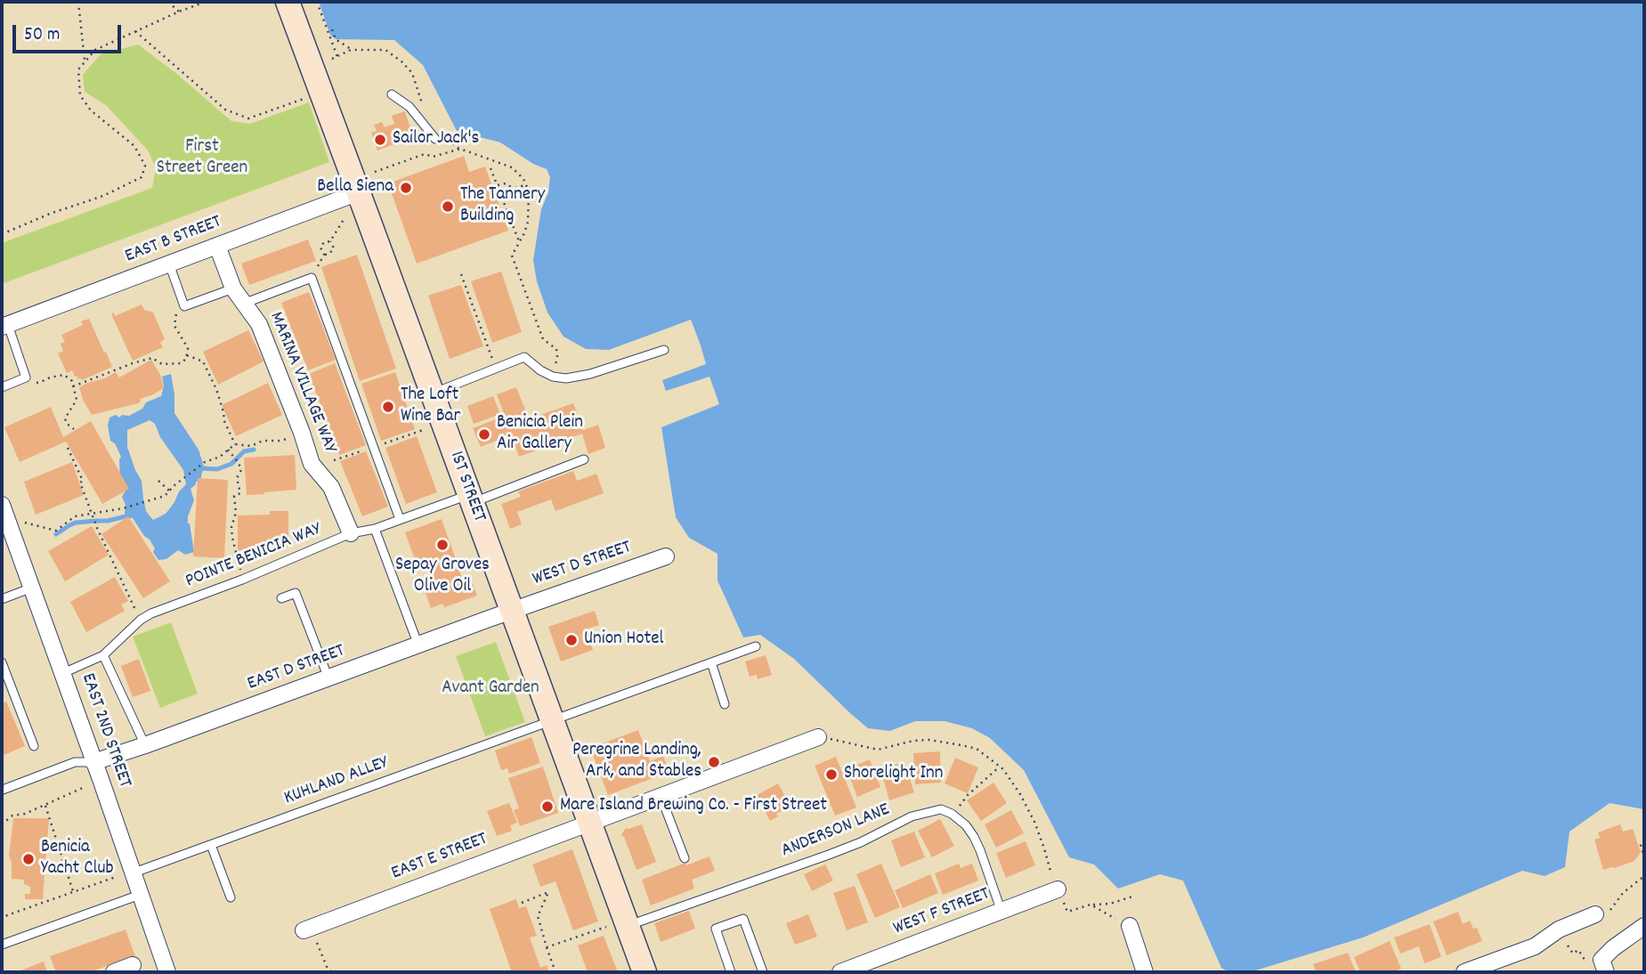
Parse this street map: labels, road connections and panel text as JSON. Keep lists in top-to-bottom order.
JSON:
{
  "streets": {
    "main road": ["1ST STREET"],
    "street": [
      "EAST B STREET",
      "MARINA VILLAGE WAY",
      "WEST D STREET",
      "EAST D STREET",
      "EAST 2ND STREET",
      "EAST E STREET",
      "WEST F STREET"
    ],
    "lane": ["POINTE BENICIA WAY", "KUHLAND ALLEY", "ANDERSON LANE"]
  },
  "crossings": [
    ["EAST B STREET", "MARINA VILLAGE WAY"],
    ["EAST B STREET", "1ST STREET"],
    ["MARINA VILLAGE WAY", "POINTE BENICIA WAY"],
    ["1ST STREET", "POINTE BENICIA WAY"],
    ["1ST STREET", "WEST D STREET"],
    ["1ST STREET", "EAST D STREET"],
    ["1ST STREET", "KUHLAND ALLEY"],
    ["1ST STREET", "ANDERSON LANE"],
    ["1ST STREET", "EAST E STREET"],
    ["POINTE BENICIA WAY", "EAST 2ND STREET"],
    ["WEST D STREET", "EAST D STREET"],
    ["EAST D STREET", "EAST 2ND STREET"],
    ["EAST 2ND STREET", "KUHLAND ALLEY"],
    ["ANDERSON LANE", "WEST F STREET"]
  ],
  "parks": ["First Street Green", "Avant Garden"],
  "places": [
    "Sailor Jack's",
    "Bella Siena",
    "The Tannery Building",
    "The Loft Wine Bar",
    "Benicia Plein Air Gallery",
    "Sepay Groves Olive Oil",
    "Union Hotel",
    "Peregrine Landing, Ark, and Stables",
    "Shorelight Inn",
    "Mare Island Brewing Co. - First Street",
    "Benicia Yacht Club"
  ],
  "scale_bar": "50 m"
}
